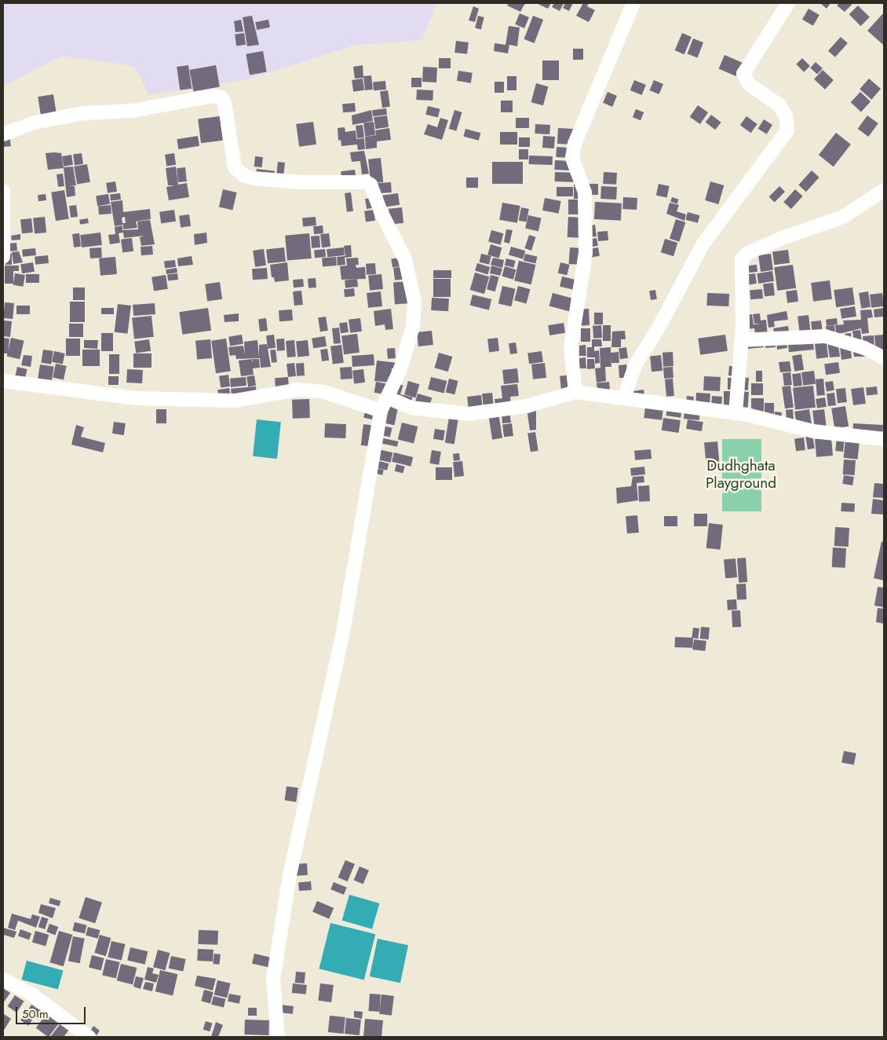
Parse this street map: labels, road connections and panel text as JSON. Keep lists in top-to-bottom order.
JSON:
{
  "parks": ["Dudhghata Playground"],
  "scale_bar": "50 m"
}
